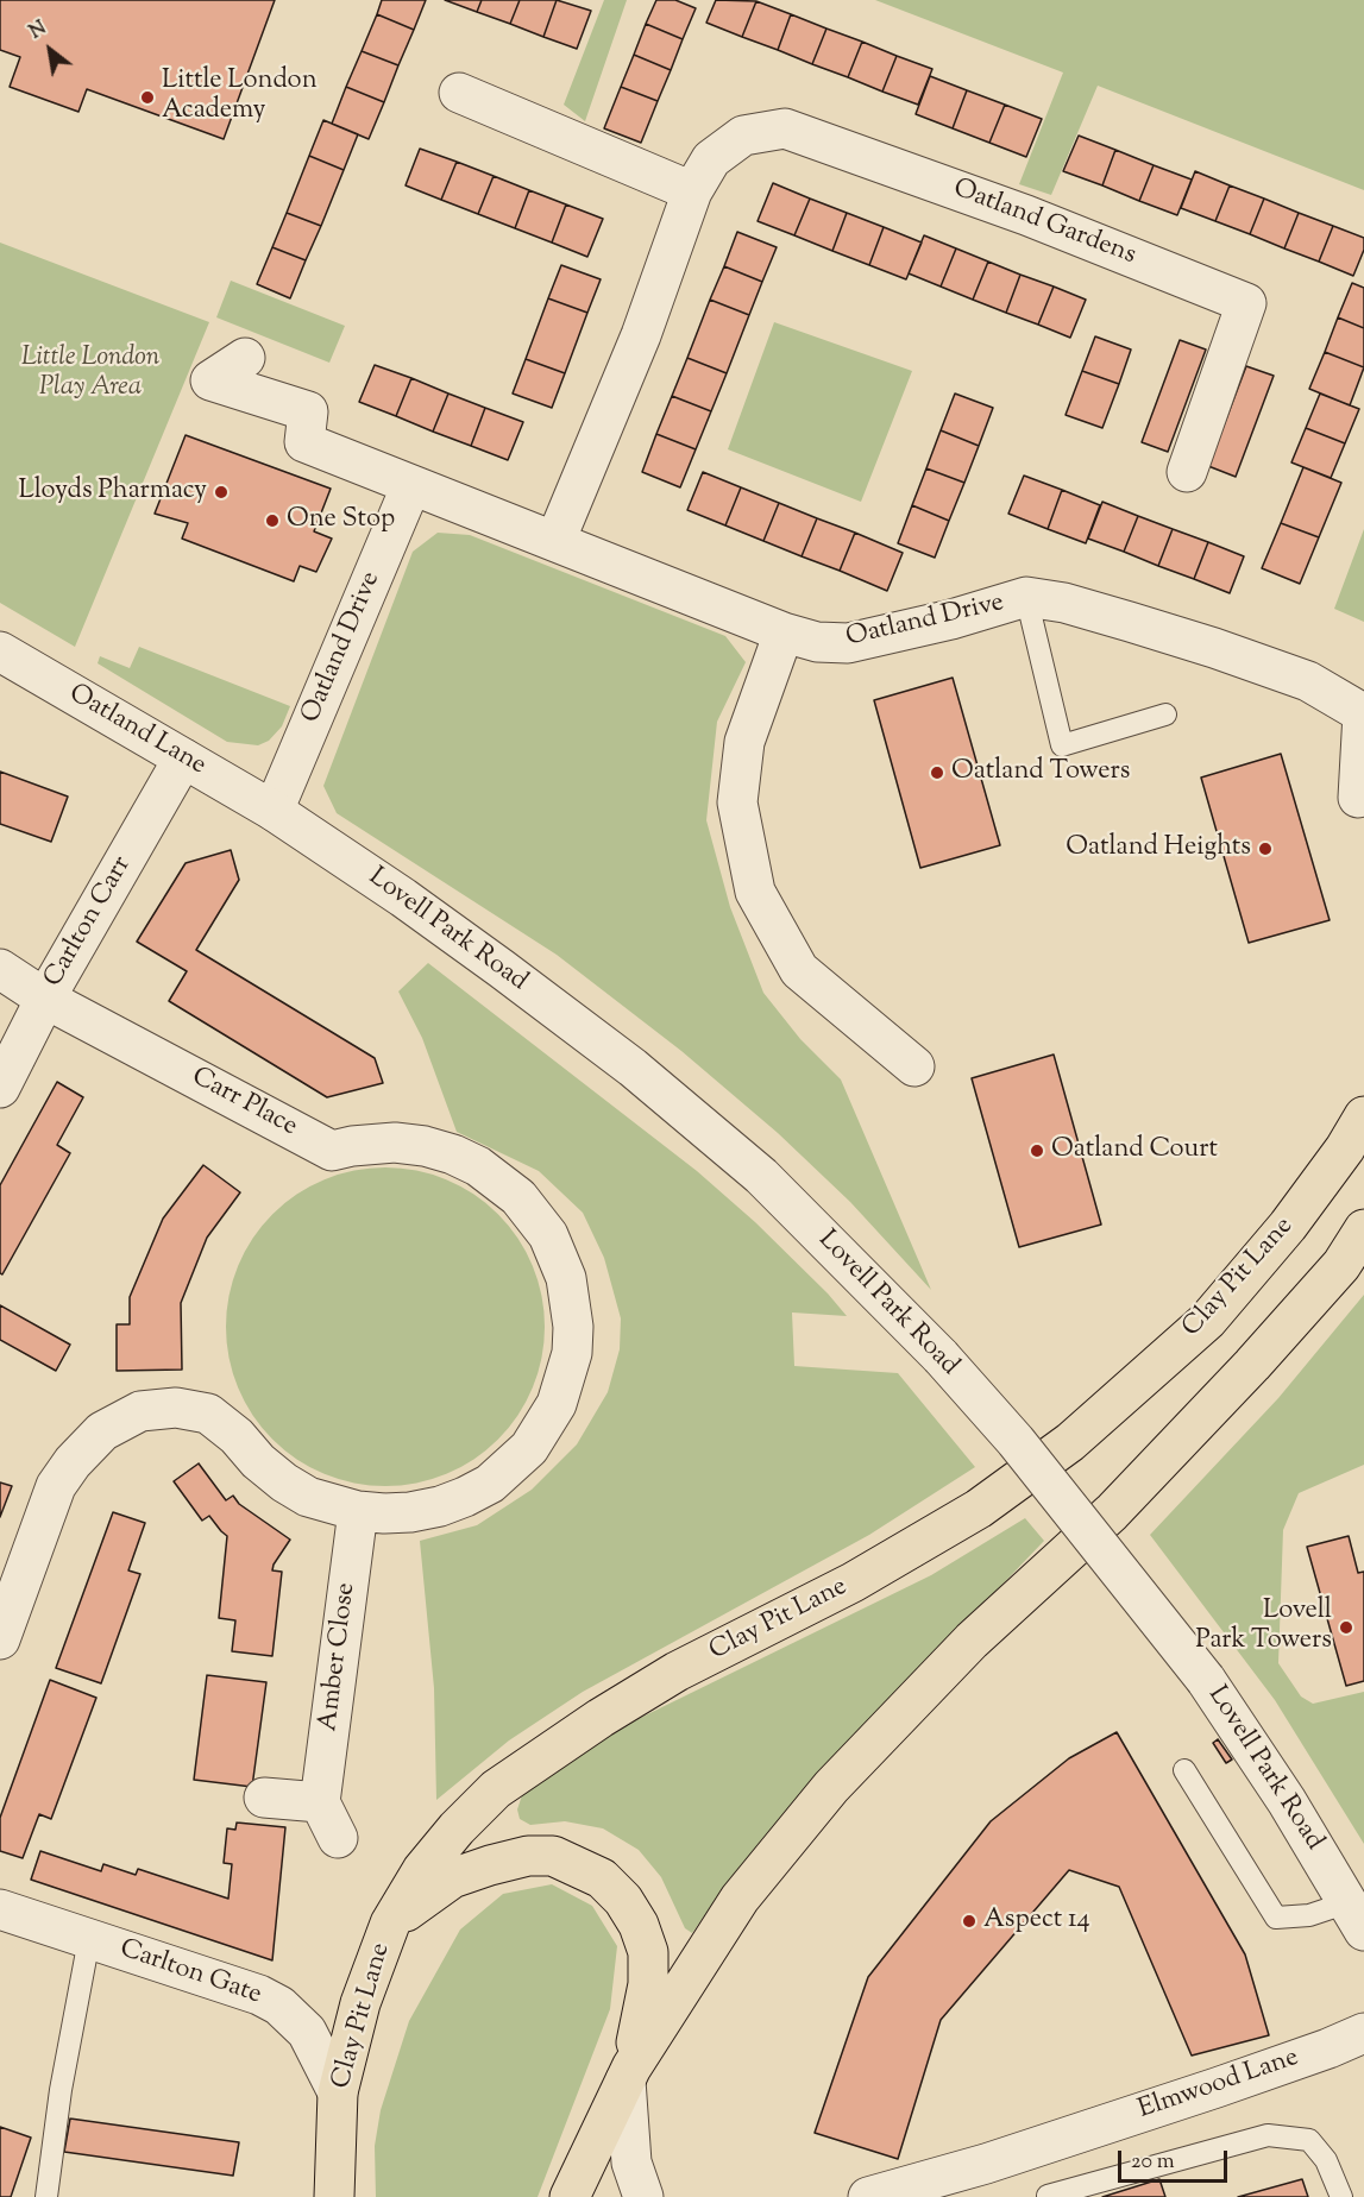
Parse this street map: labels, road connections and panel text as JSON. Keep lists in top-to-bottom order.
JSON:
{
  "streets": {
    "highway": ["Clay Pit Lane"],
    "street": [
      "Oatland Gardens",
      "Oatland Drive",
      "Oatland Lane",
      "Carlton Carr",
      "Lovell Park Road",
      "Carr Place",
      "Amber Close",
      "Carlton Gate",
      "Elmwood Lane"
    ]
  },
  "crossings": [
    ["Oatland Gardens", "Oatland Drive"],
    ["Oatland Drive", "Oatland Lane"],
    ["Oatland Drive", "Lovell Park Road"],
    ["Oatland Lane", "Carlton Carr"],
    ["Oatland Lane", "Lovell Park Road"],
    ["Carlton Carr", "Carr Place"],
    ["Carr Place", "Amber Close"],
    ["Clay Pit Lane", "Carlton Gate"]
  ],
  "parks": ["Little London Play Area"],
  "places": [
    "Little London Academy",
    "Lloyds Pharmacy",
    "One Stop",
    "Oatland Towers",
    "Oatland Heights",
    "Oatland Court",
    "Lovell Park Towers",
    "Aspect 14"
  ],
  "scale_bar": "20 m",
  "north": "top left"
}
